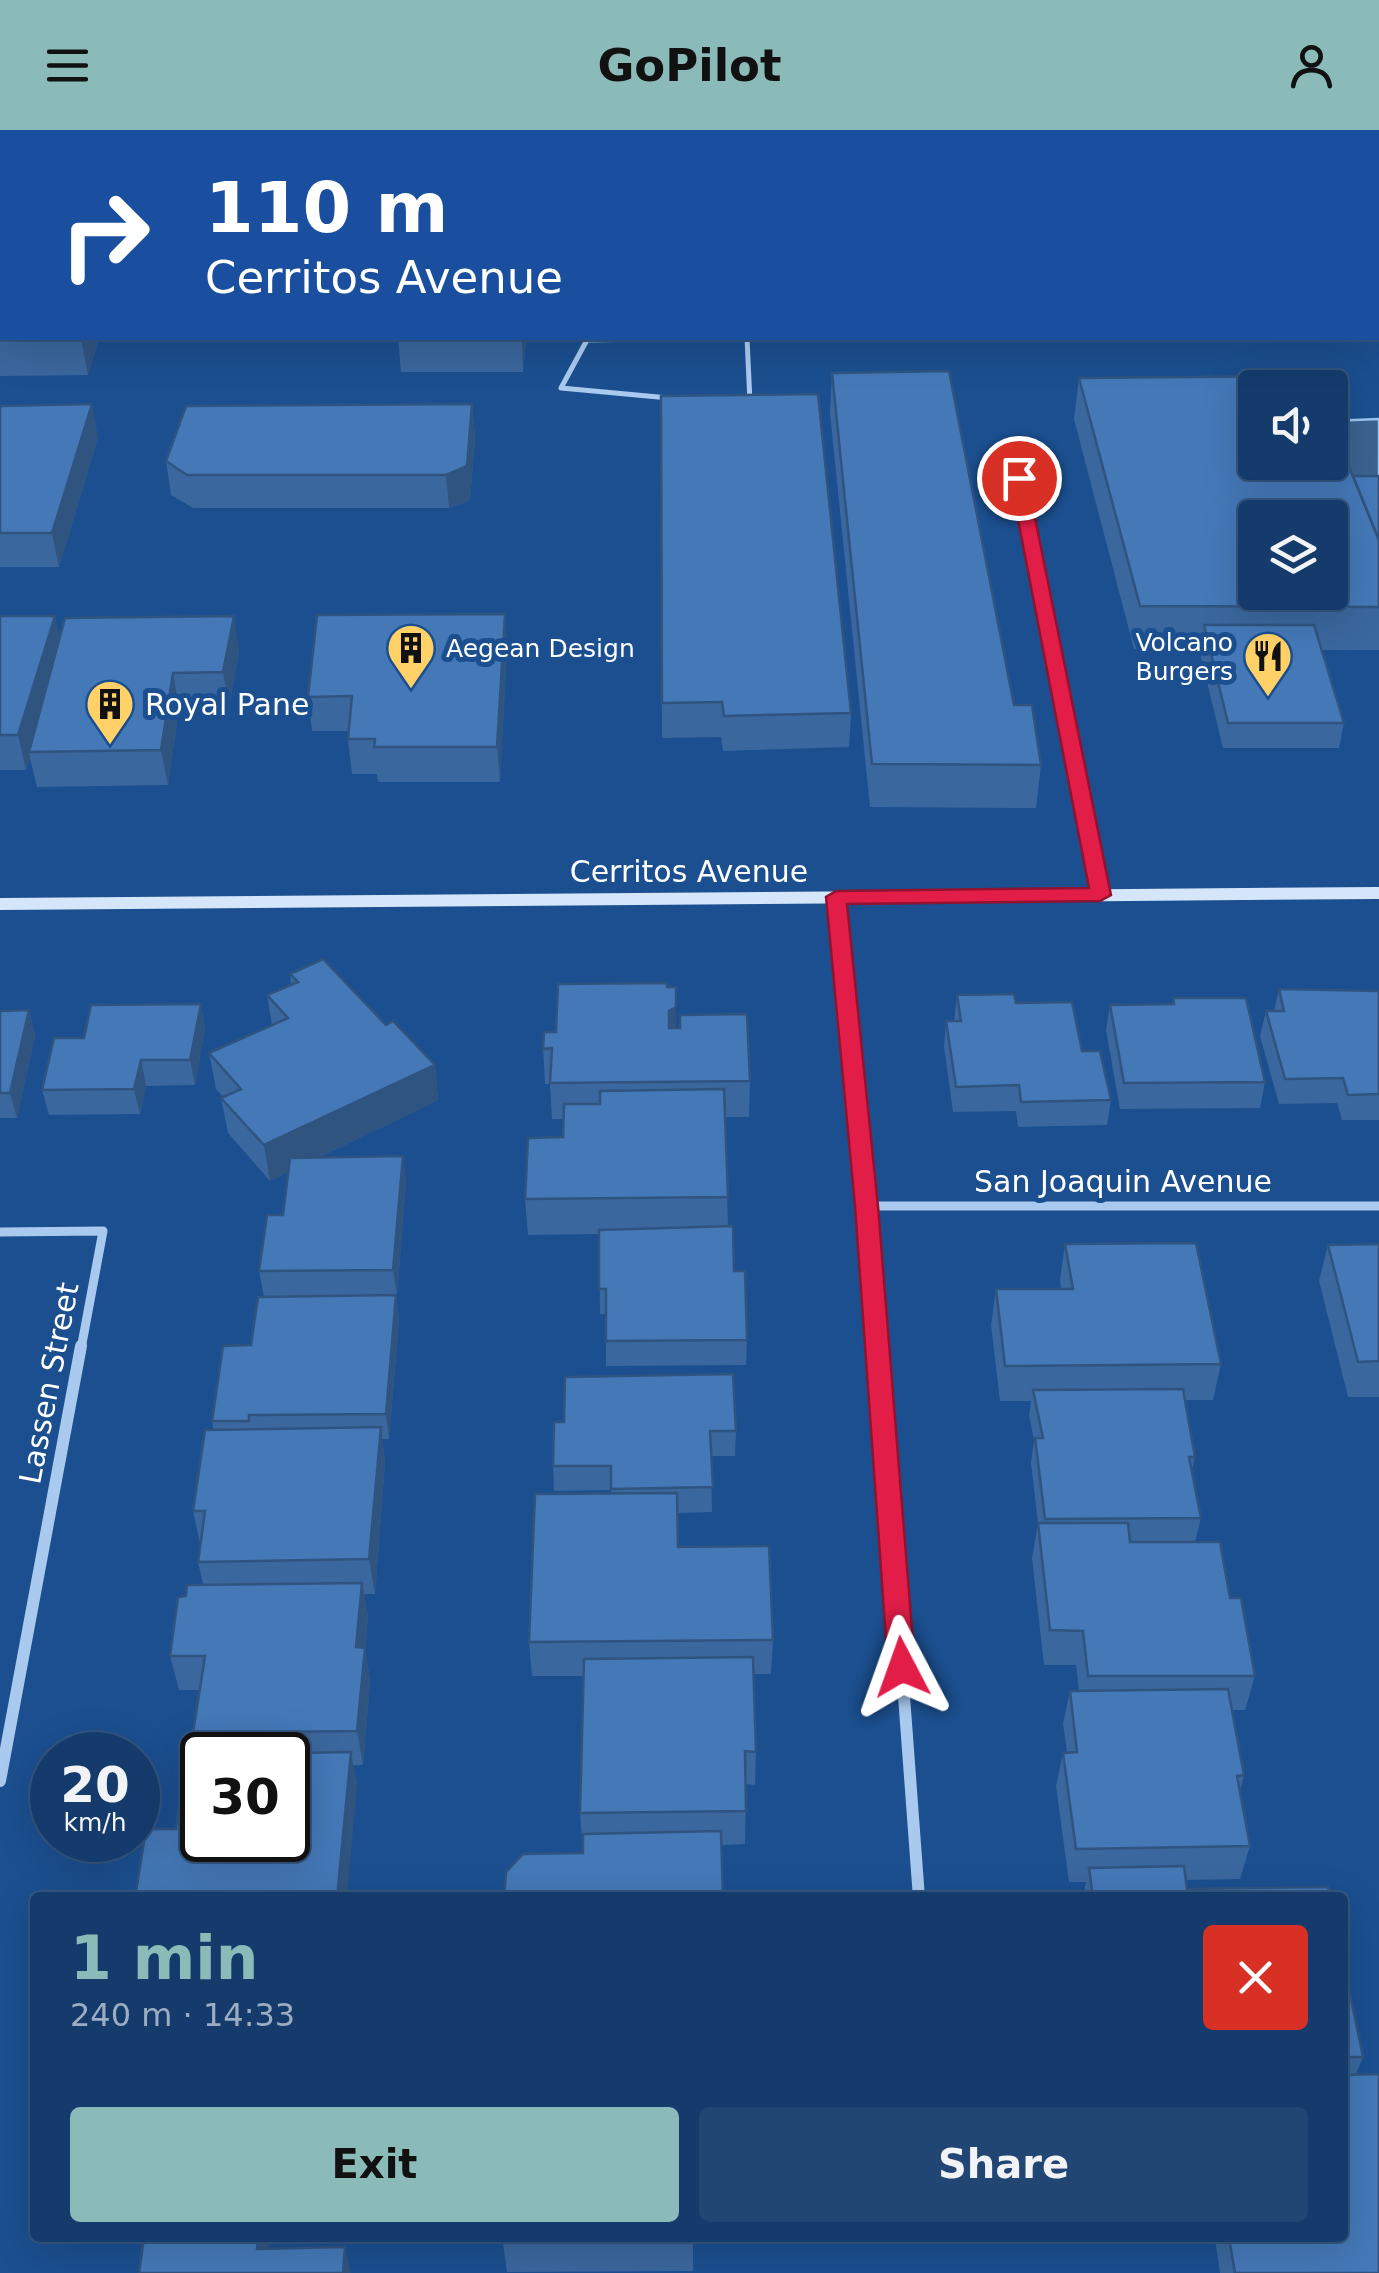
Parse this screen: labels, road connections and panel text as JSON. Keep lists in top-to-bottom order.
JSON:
{
  "streets": {
    "main road": ["Cerritos Avenue"],
    "street": ["San Joaquin Avenue", "Lassen Street"]
  },
  "places": {
    "building": ["Aegean Design", "Royal Pane"],
    "restaurant": ["Volcano Burgers"]
  },
  "page": {
    "header": "GoPilot",
    "turn": ["110 m", "Cerritos Avenue"],
    "speed": "20 km/h",
    "limit": "30",
    "heading": ["1 min", "240 m · 14:33"],
    "buttons": ["Exit", "Share"]
  }
}
